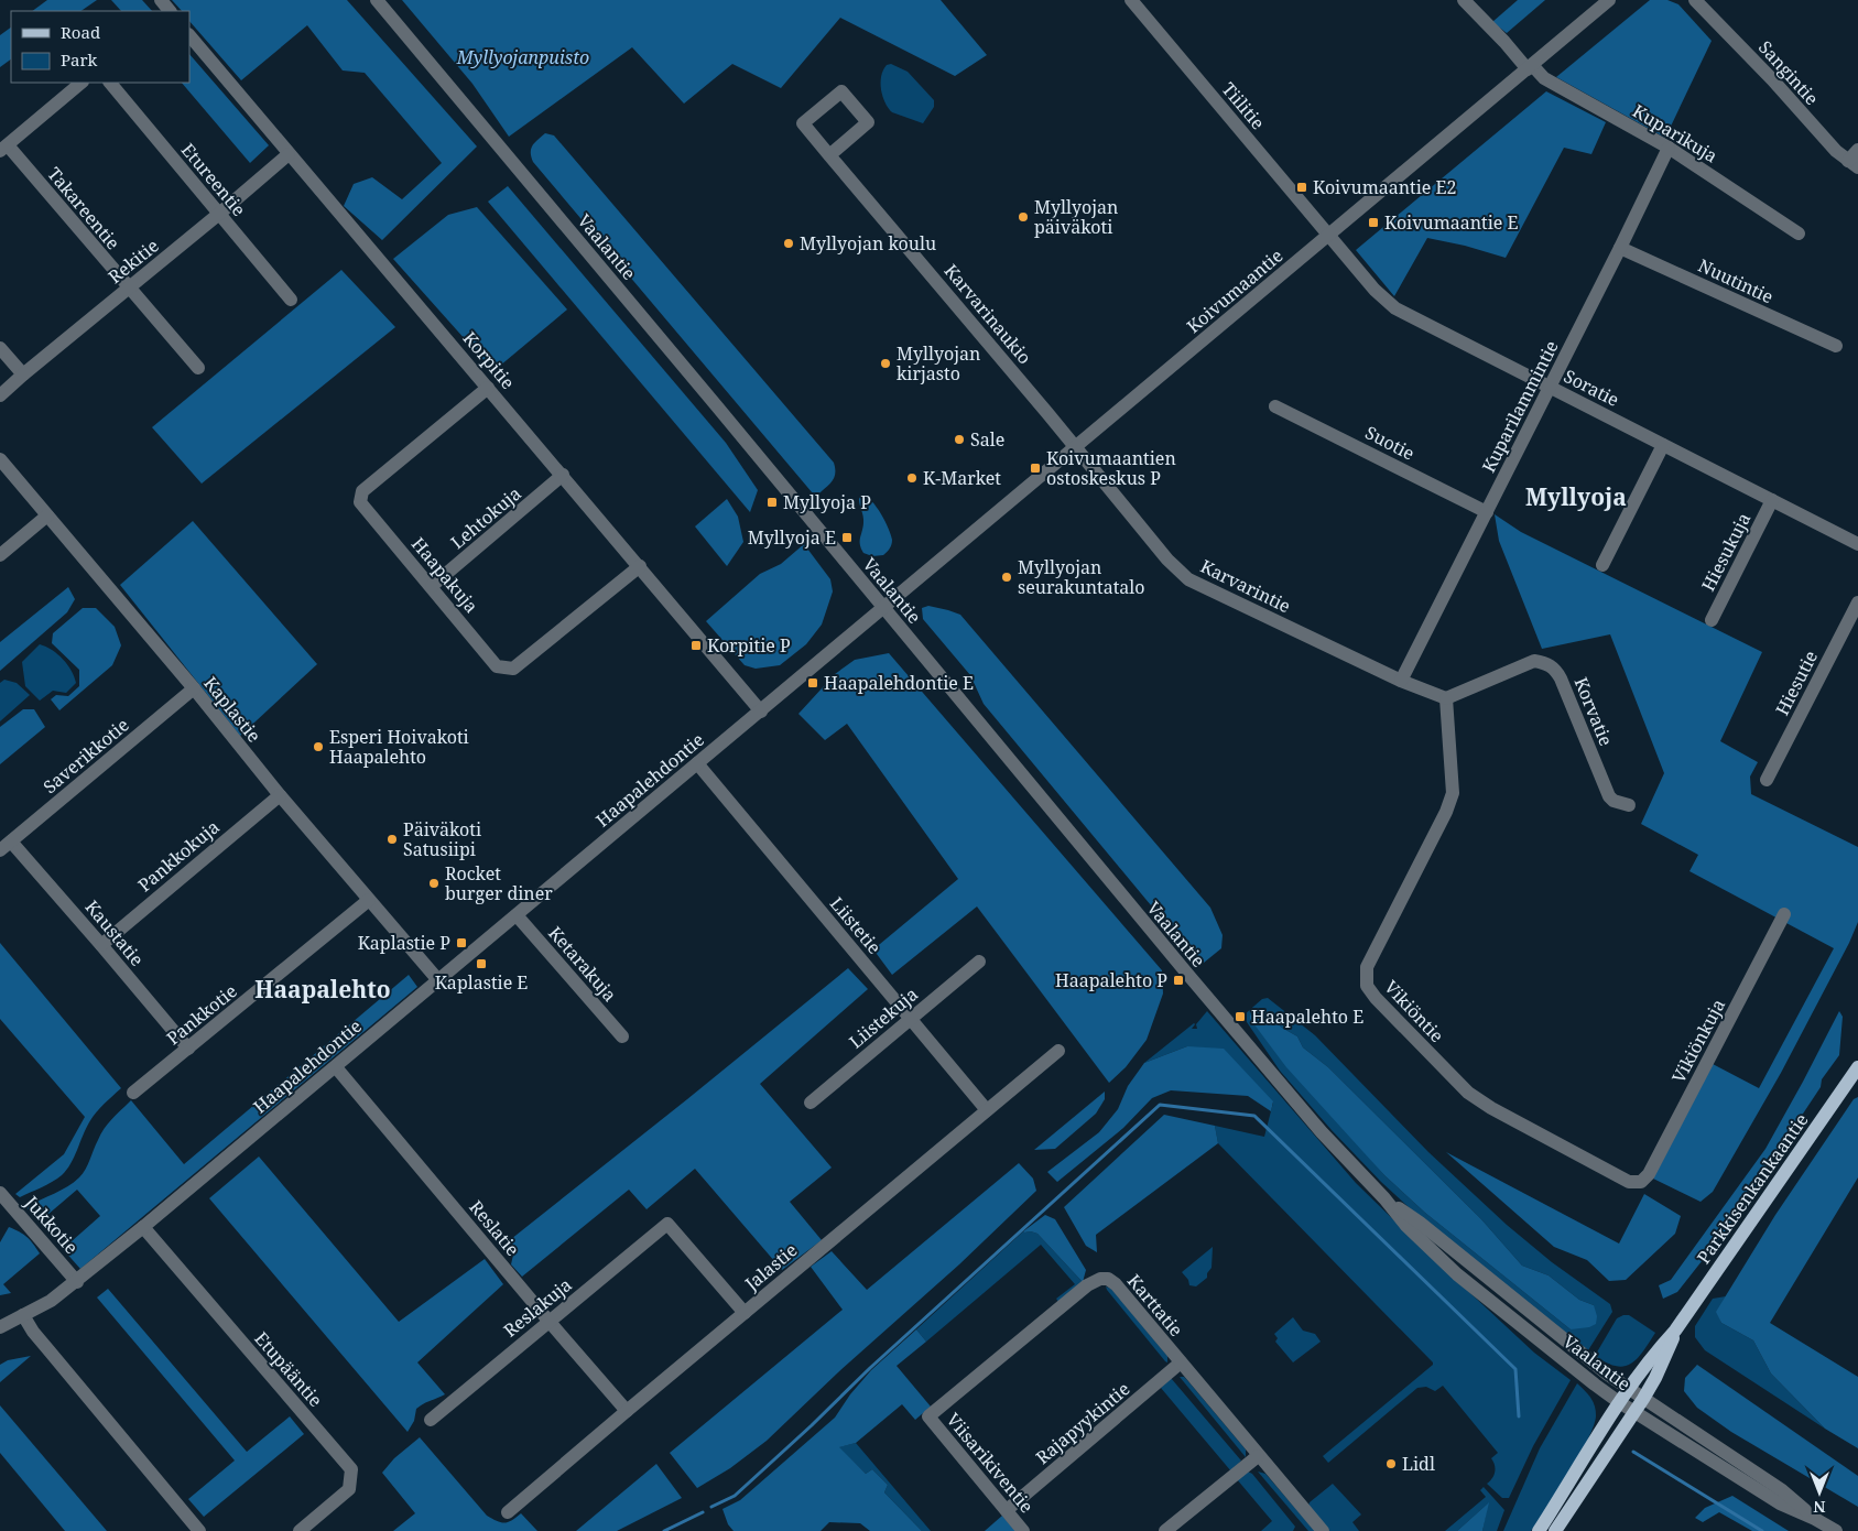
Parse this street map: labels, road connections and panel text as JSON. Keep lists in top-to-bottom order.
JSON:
{
  "streets": {
    "main road": ["Parkkisenkankaantie"],
    "street": [
      "Sangintie",
      "Tiilitie",
      "Kuparikuja",
      "Etureentie",
      "Takareentie",
      "Vaalantie",
      "Rekitie",
      "Nuutintie",
      "Koivumaantie",
      "Karvarinaukio",
      "Korpitie",
      "Soratie",
      "Kuparilammintie",
      "Suotie",
      "Lehtokuja",
      "Hiesukuja",
      "Haapakuja",
      "Karvarintie",
      "Hiesutie",
      "Kaplastie",
      "Korvatie",
      "Saverikkotie",
      "Haapalehdontie",
      "Pankkokuja",
      "Liistetie",
      "Kaustatie",
      "Ketarakuja",
      "Vikiöntie",
      "Pankkotie",
      "Liistekuja",
      "Vikiönkuja",
      "Jukkotie",
      "Reslatie",
      "Jalastie",
      "Karttatie",
      "Reslakuja",
      "Etupääntie",
      "Rajapyykintie",
      "Viisarikiventie"
    ]
  },
  "crossings": [
    ["Tiilitie", "Koivumaantie"],
    ["Tiilitie", "Soratie"],
    ["Kuparikuja", "Koivumaantie"],
    ["Kuparikuja", "Kuparilammintie"],
    ["Etureentie", "Rekitie"],
    ["Takareentie", "Rekitie"],
    ["Vaalantie", "Koivumaantie"],
    ["Vaalantie", "Haapalehdontie"],
    ["Vaalantie", "Parkkisenkankaantie"],
    ["Rekitie", "Korpitie"],
    ["Nuutintie", "Kuparilammintie"],
    ["Koivumaantie", "Karvarinaukio"],
    ["Koivumaantie", "Soratie"],
    ["Koivumaantie", "Karvarintie"],
    ["Koivumaantie", "Haapalehdontie"],
    ["Karvarinaukio", "Karvarintie"],
    ["Korpitie", "Lehtokuja"],
    ["Korpitie", "Haapakuja"],
    ["Korpitie", "Haapalehdontie"],
    ["Soratie", "Kuparilammintie"],
    ["Soratie", "Hiesukuja"],
    ["Kuparilammintie", "Suotie"],
    ["Kuparilammintie", "Karvarintie"],
    ["Lehtokuja", "Haapakuja"],
    ["Karvarintie", "Korvatie"],
    ["Karvarintie", "Vikiöntie"],
    ["Kaplastie", "Saverikkotie"],
    ["Kaplastie", "Haapalehdontie"],
    ["Kaplastie", "Pankkokuja"],
    ["Kaplastie", "Pankkotie"],
    ["Korvatie", "Vikiöntie"],
    ["Saverikkotie", "Kaustatie"],
    ["Haapalehdontie", "Liistetie"],
    ["Haapalehdontie", "Ketarakuja"],
    ["Haapalehdontie", "Jukkotie"],
    ["Haapalehdontie", "Reslatie"],
    ["Haapalehdontie", "Etupääntie"],
    ["Pankkokuja", "Kaustatie"],
    ["Liistetie", "Liistekuja"],
    ["Liistetie", "Jalastie"],
    ["Kaustatie", "Pankkotie"],
    ["Vikiöntie", "Vikiönkuja"],
    ["Reslatie", "Jalastie"],
    ["Reslatie", "Reslakuja"],
    ["Jalastie", "Reslakuja"],
    ["Karttatie", "Rajapyykintie"],
    ["Karttatie", "Viisarikiventie"],
    ["Rajapyykintie", "Viisarikiventie"]
  ],
  "districts": ["Myllyoja", "Haapalehto"],
  "parks": ["Myllyojanpuisto"],
  "places": {
    "transit": [
      "Koivumaantie E2",
      "Koivumaantie E",
      "Koivumaantien ostoskeskus P",
      "Myllyoja P",
      "Myllyoja E",
      "Korpitie P",
      "Haapalehdontie E",
      "Kaplastie P",
      "Kaplastie E",
      "Haapalehto P",
      "Haapalehto E"
    ],
    "other": [
      "Myllyojan päiväkoti",
      "Myllyojan koulu",
      "Myllyojan kirjasto",
      "Sale",
      "K-Market",
      "Myllyojan seurakuntatalo",
      "Esperi Hoivakoti Haapalehto",
      "Päiväkoti Satusiipi",
      "Rocket burger diner",
      "Lidl"
    ]
  },
  "legend": ["Road", "Park"],
  "north": "bottom"
}
